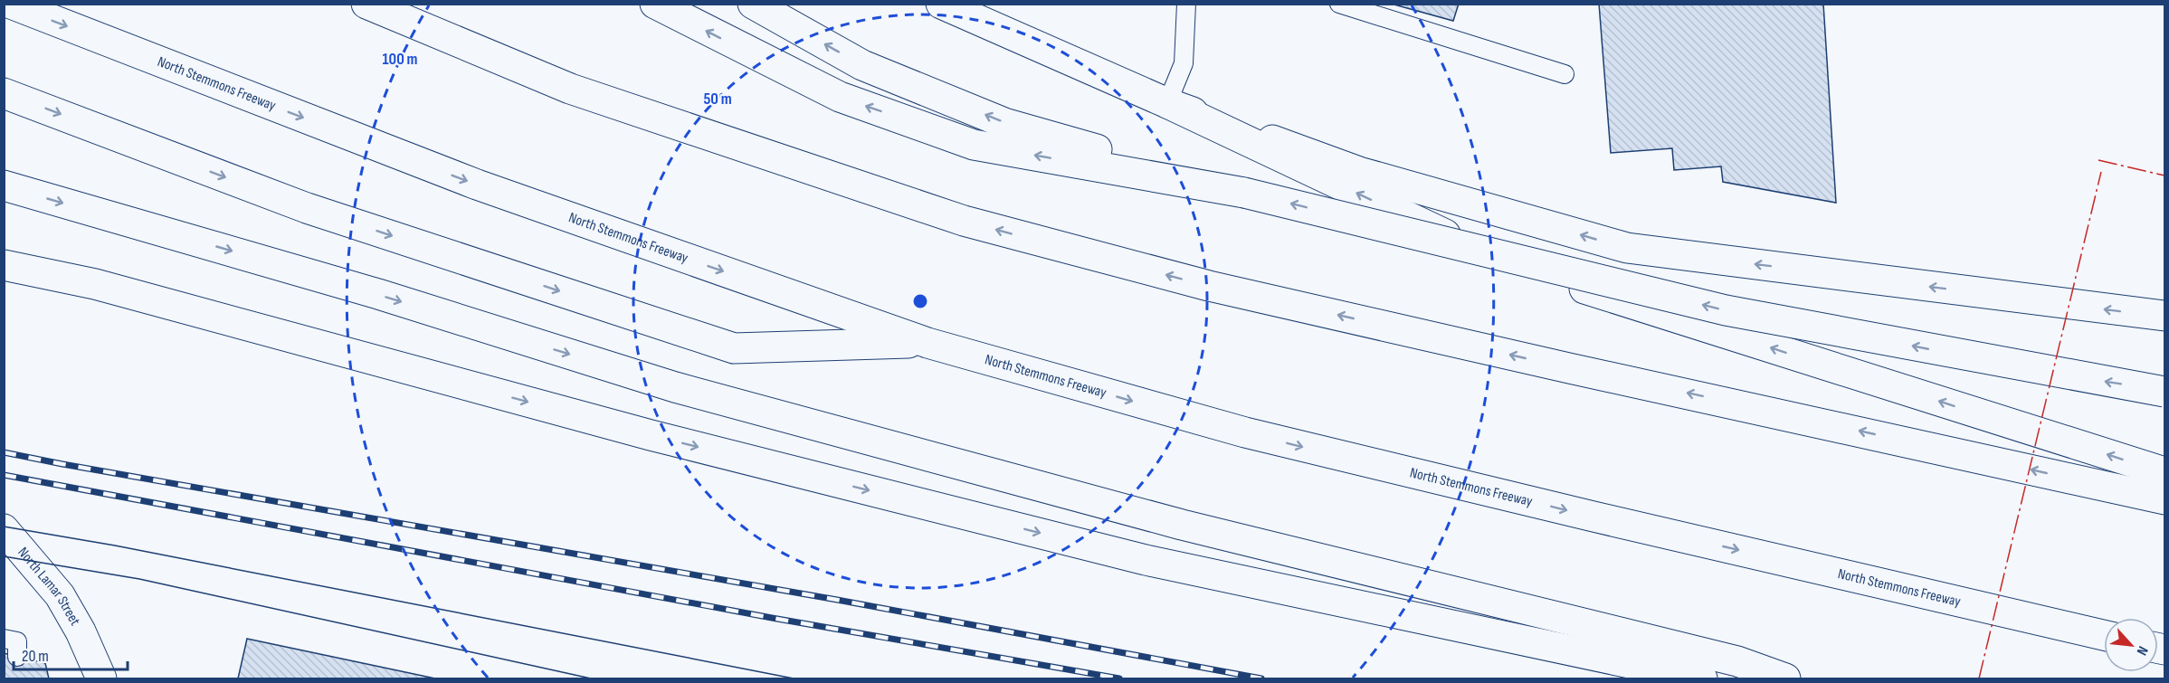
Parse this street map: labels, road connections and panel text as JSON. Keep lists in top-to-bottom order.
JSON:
{
  "streets": {
    "main road": ["North Stemmons Freeway", "North Lamar Street"]
  },
  "scale_bar": "20 m",
  "north": "bottom right",
  "rings": ["100 m", "50 m"]
}
